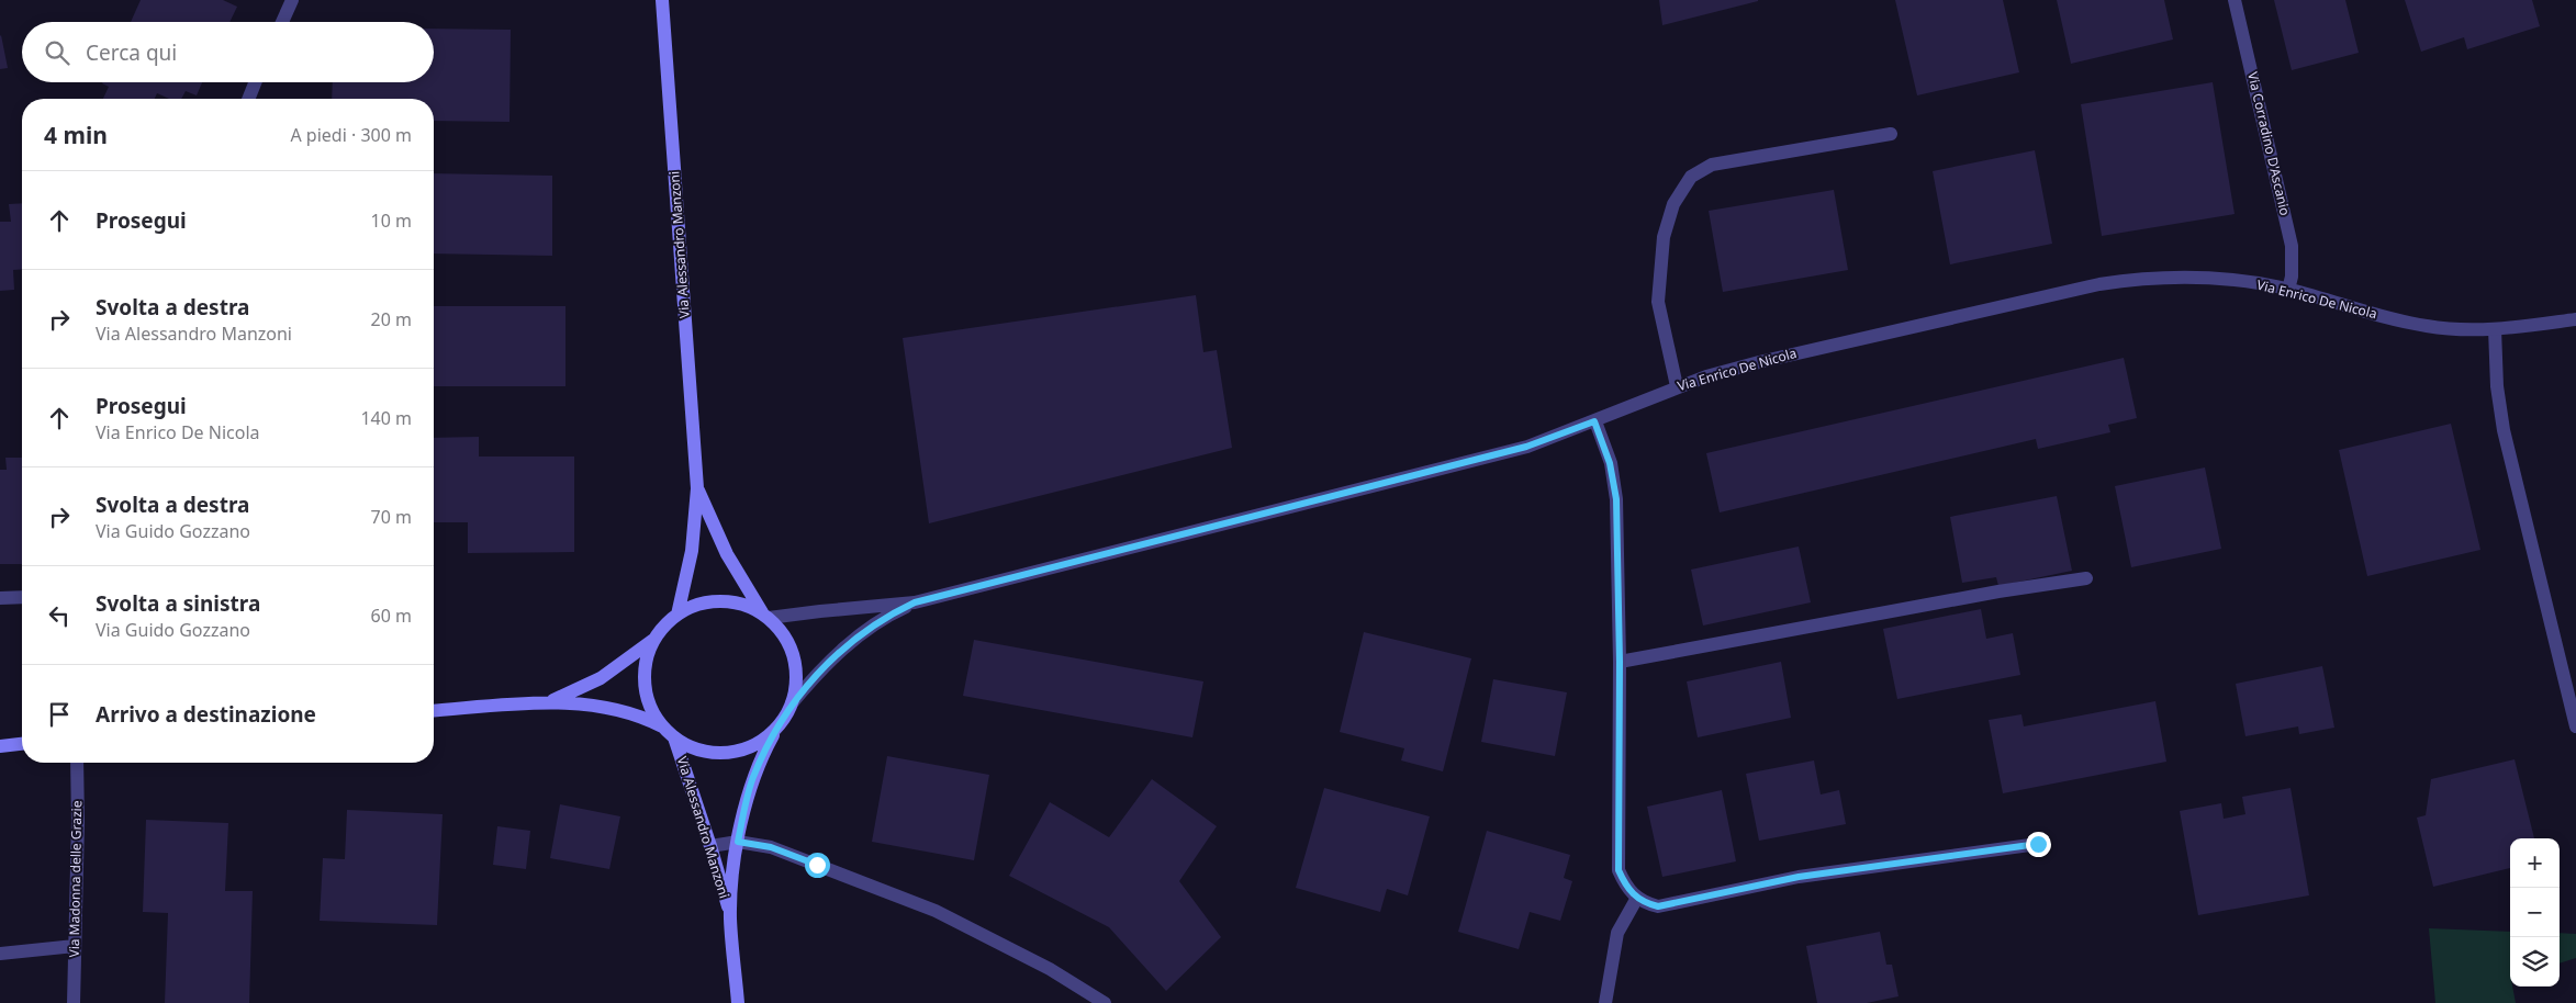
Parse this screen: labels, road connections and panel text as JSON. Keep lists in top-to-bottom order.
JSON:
{
  "streets": {
    "street": [
      "Via Corradino D'Ascanio",
      "Via Alessandro Manzoni",
      "Via Enrico De Nicola",
      "Via Madonna delle Grazie"
    ]
  },
  "crossings": [
    ["Via Corradino D'Ascanio", "Via Enrico De Nicola"],
    ["Via Alessandro Manzoni", "Via Enrico De Nicola"]
  ],
  "page": {
    "search": "Cerca qui",
    "heading": ["4 min", "A piedi · 300 m"],
    "list": [
      ["Prosegui", "10 m"],
      ["Svolta a destra", "Via Alessandro Manzoni", "20 m"],
      ["Prosegui", "Via Enrico De Nicola", "140 m"],
      ["Svolta a destra", "Via Guido Gozzano", "70 m"],
      ["Svolta a sinistra", "Via Guido Gozzano", "60 m"],
      "Arrivo a destinazione"
    ],
    "map_buttons": ["+", "−"]
  }
}
